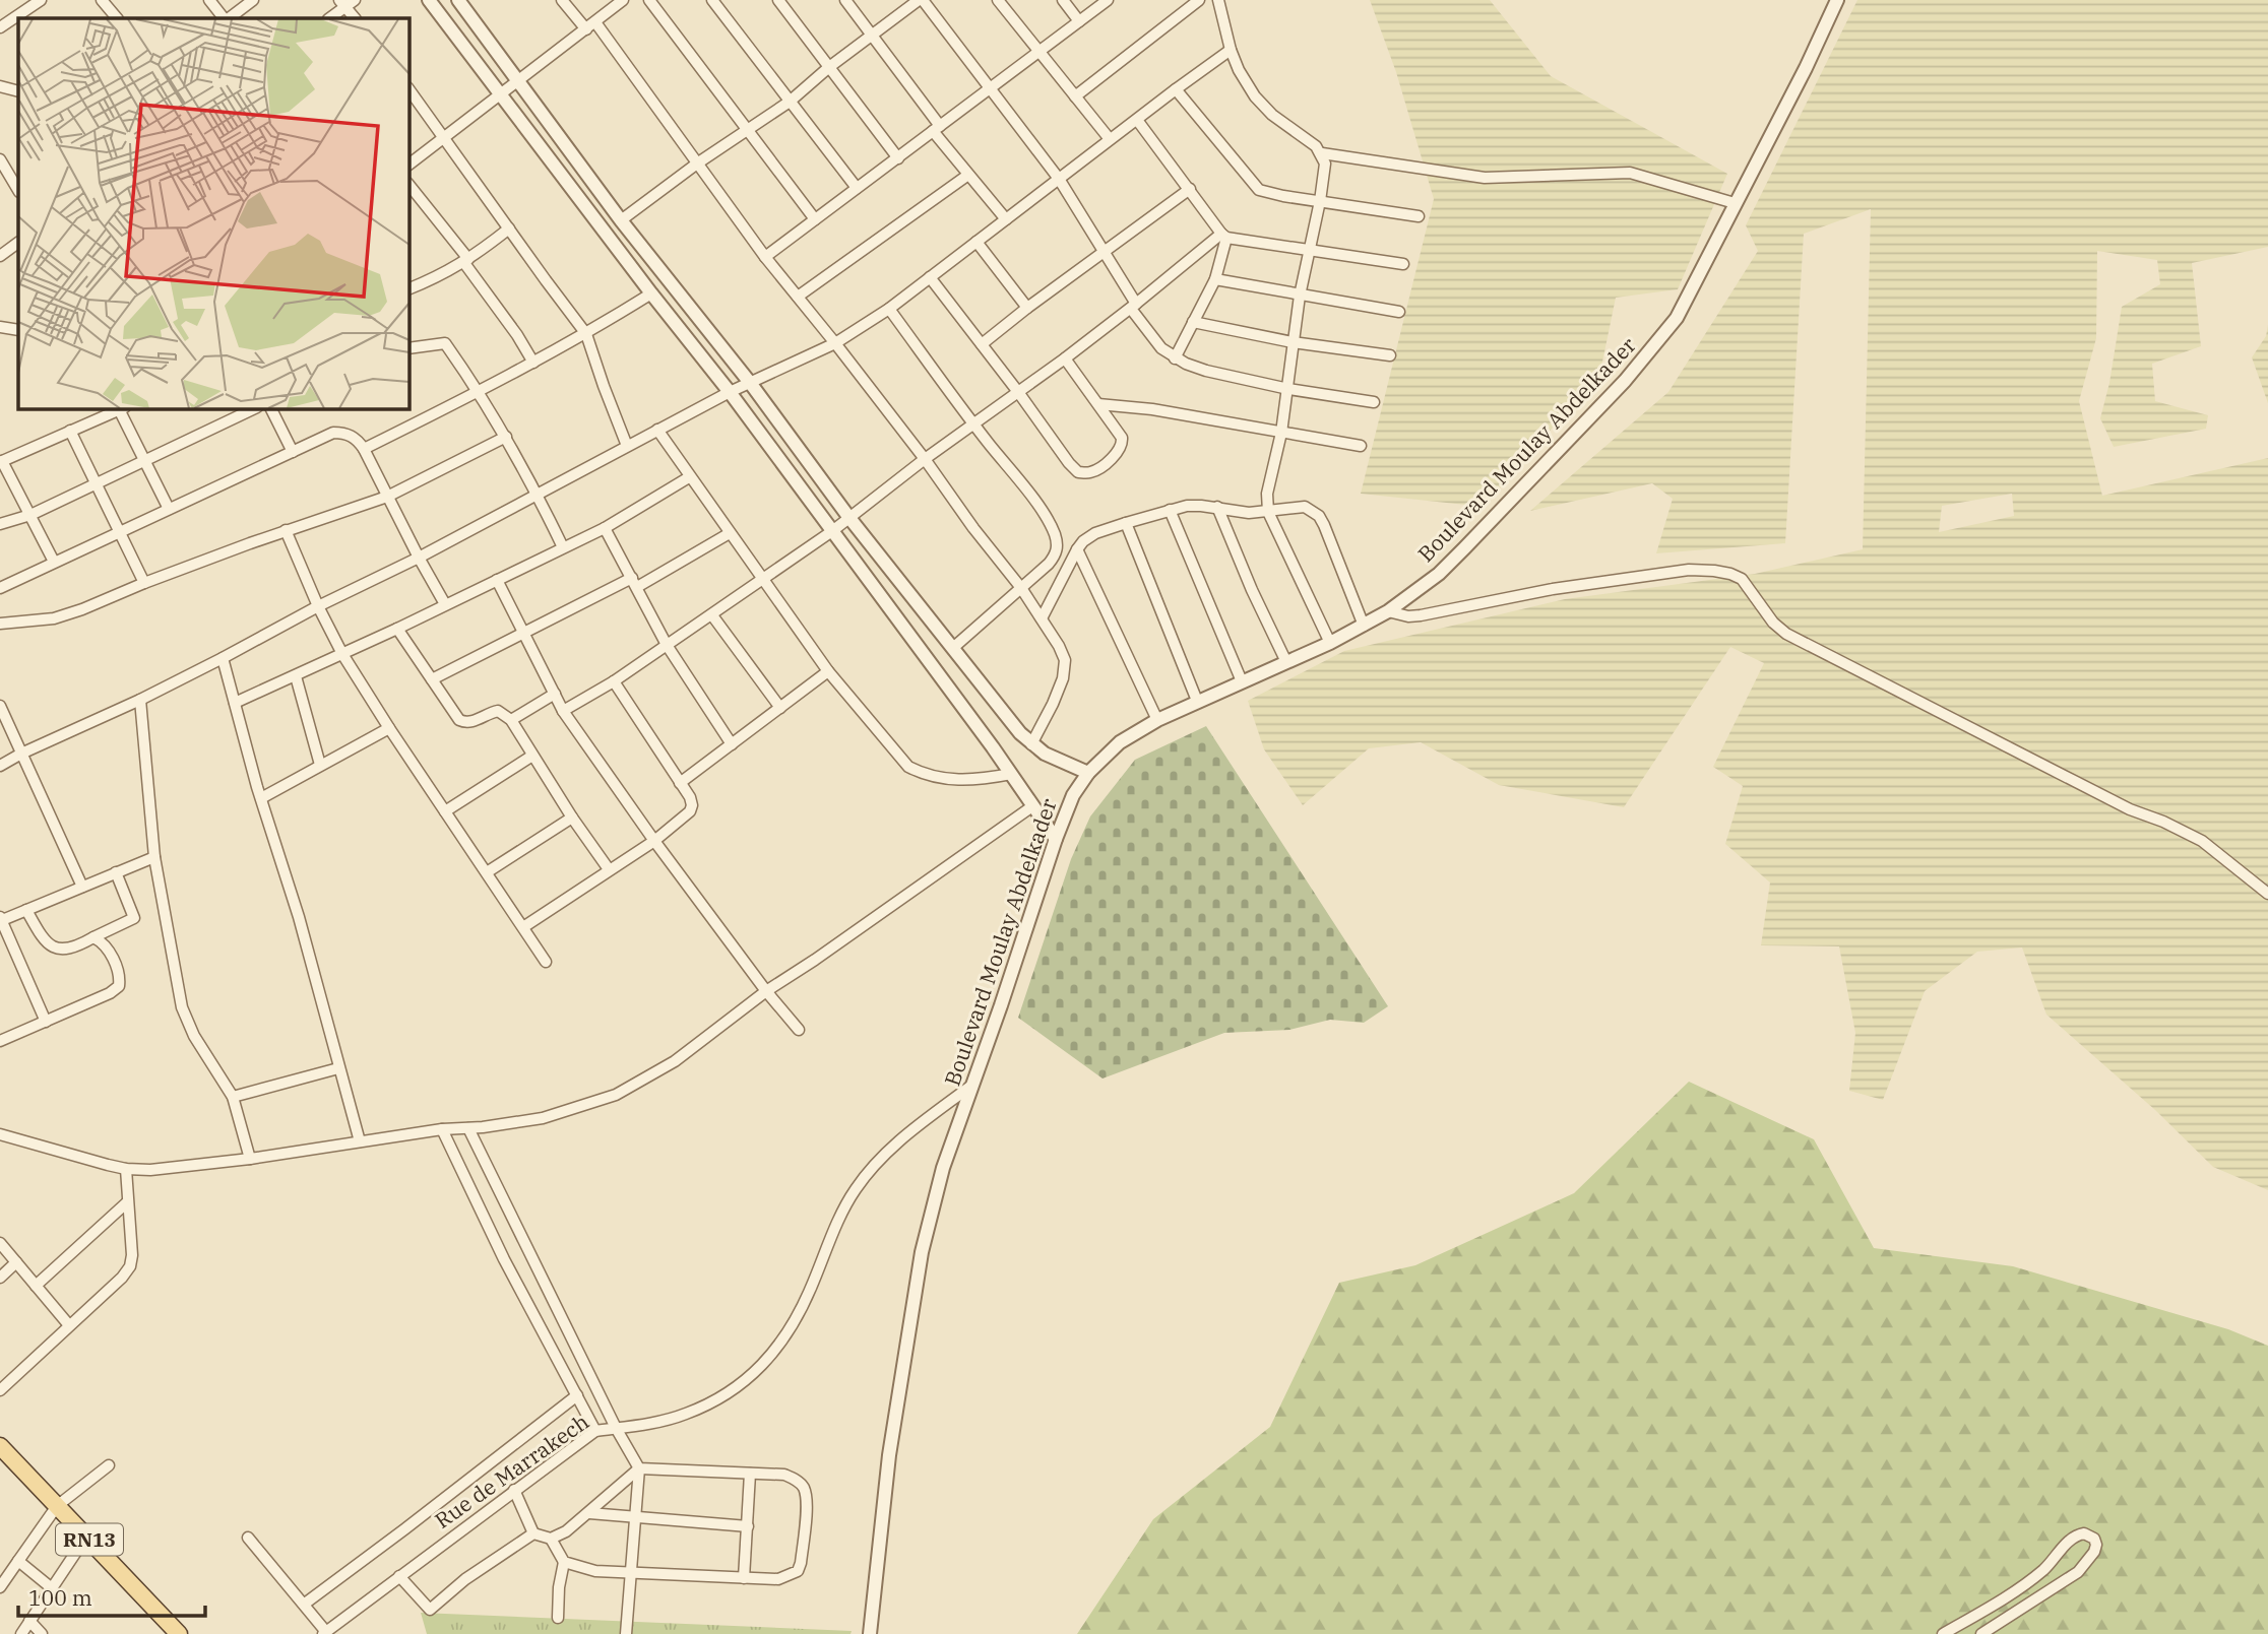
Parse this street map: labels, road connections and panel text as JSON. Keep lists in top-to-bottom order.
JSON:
{
  "streets": {
    "main road": ["RN13"],
    "street": ["Boulevard Moulay Abdelkader", "Rue de Marrakech"]
  },
  "crossings": [
    ["Boulevard Moulay Abdelkader", "Rue de Marrakech"]
  ],
  "scale_bar": "100 m"
}
